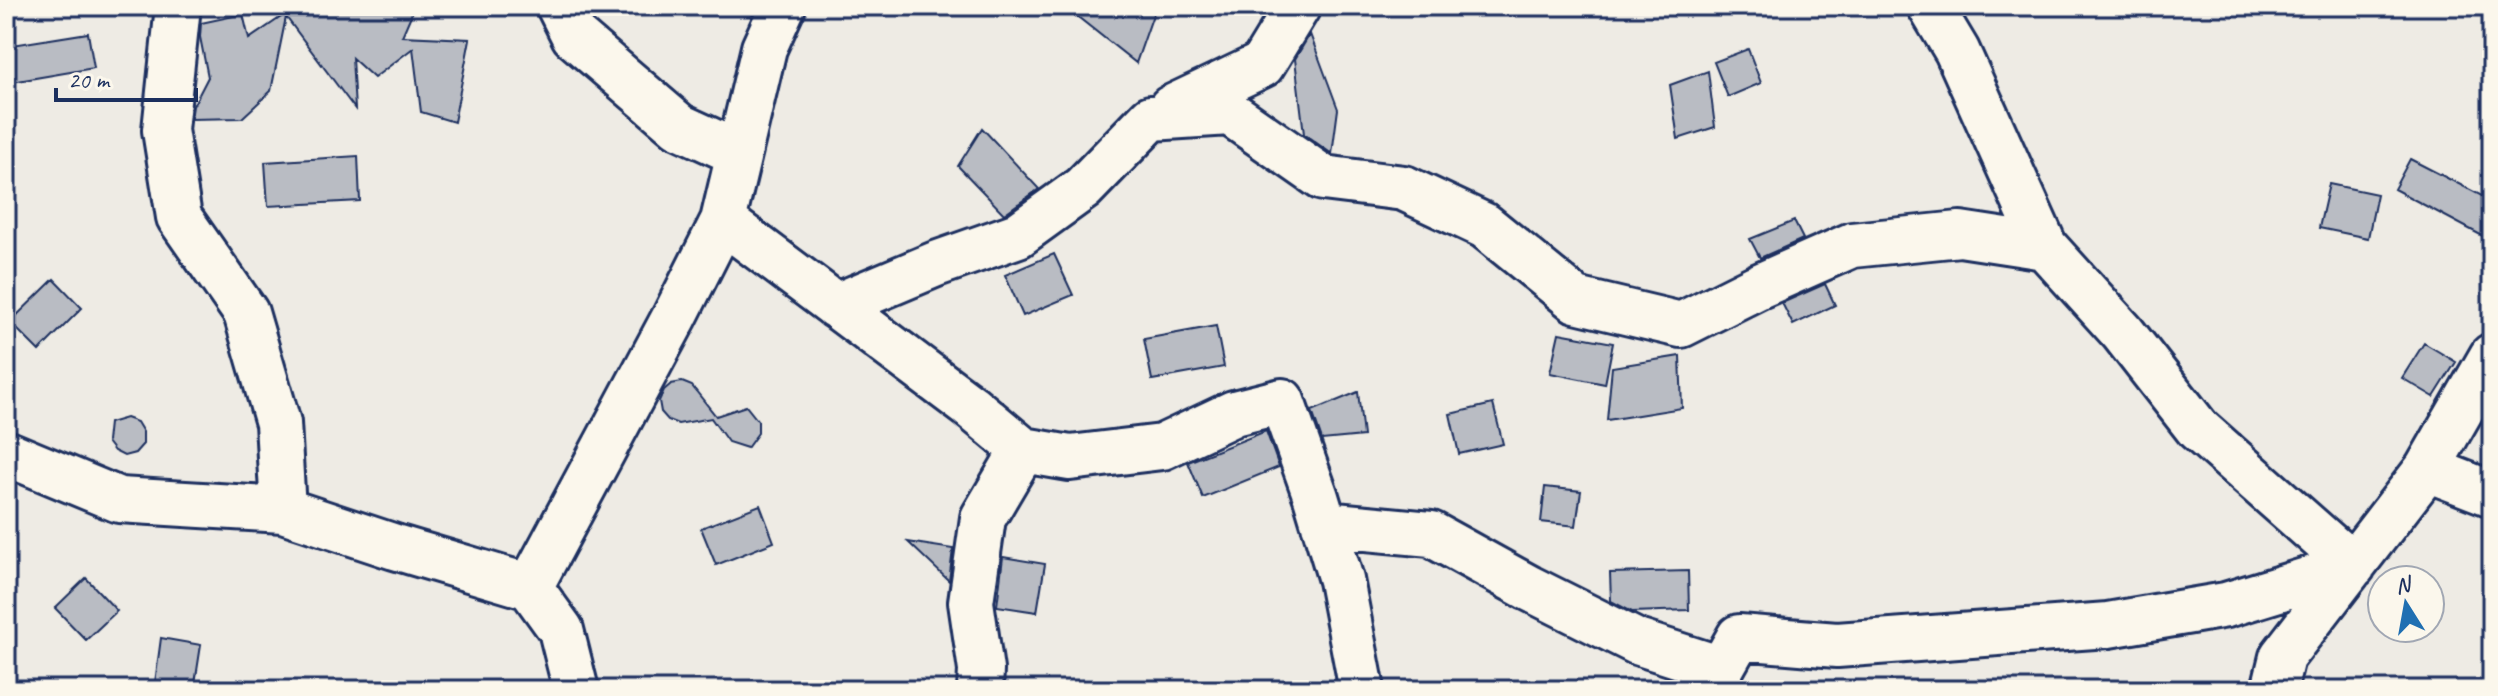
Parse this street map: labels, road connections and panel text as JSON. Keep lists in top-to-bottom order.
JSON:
{
  "scale_bar": "20 m",
  "north": "top"
}
